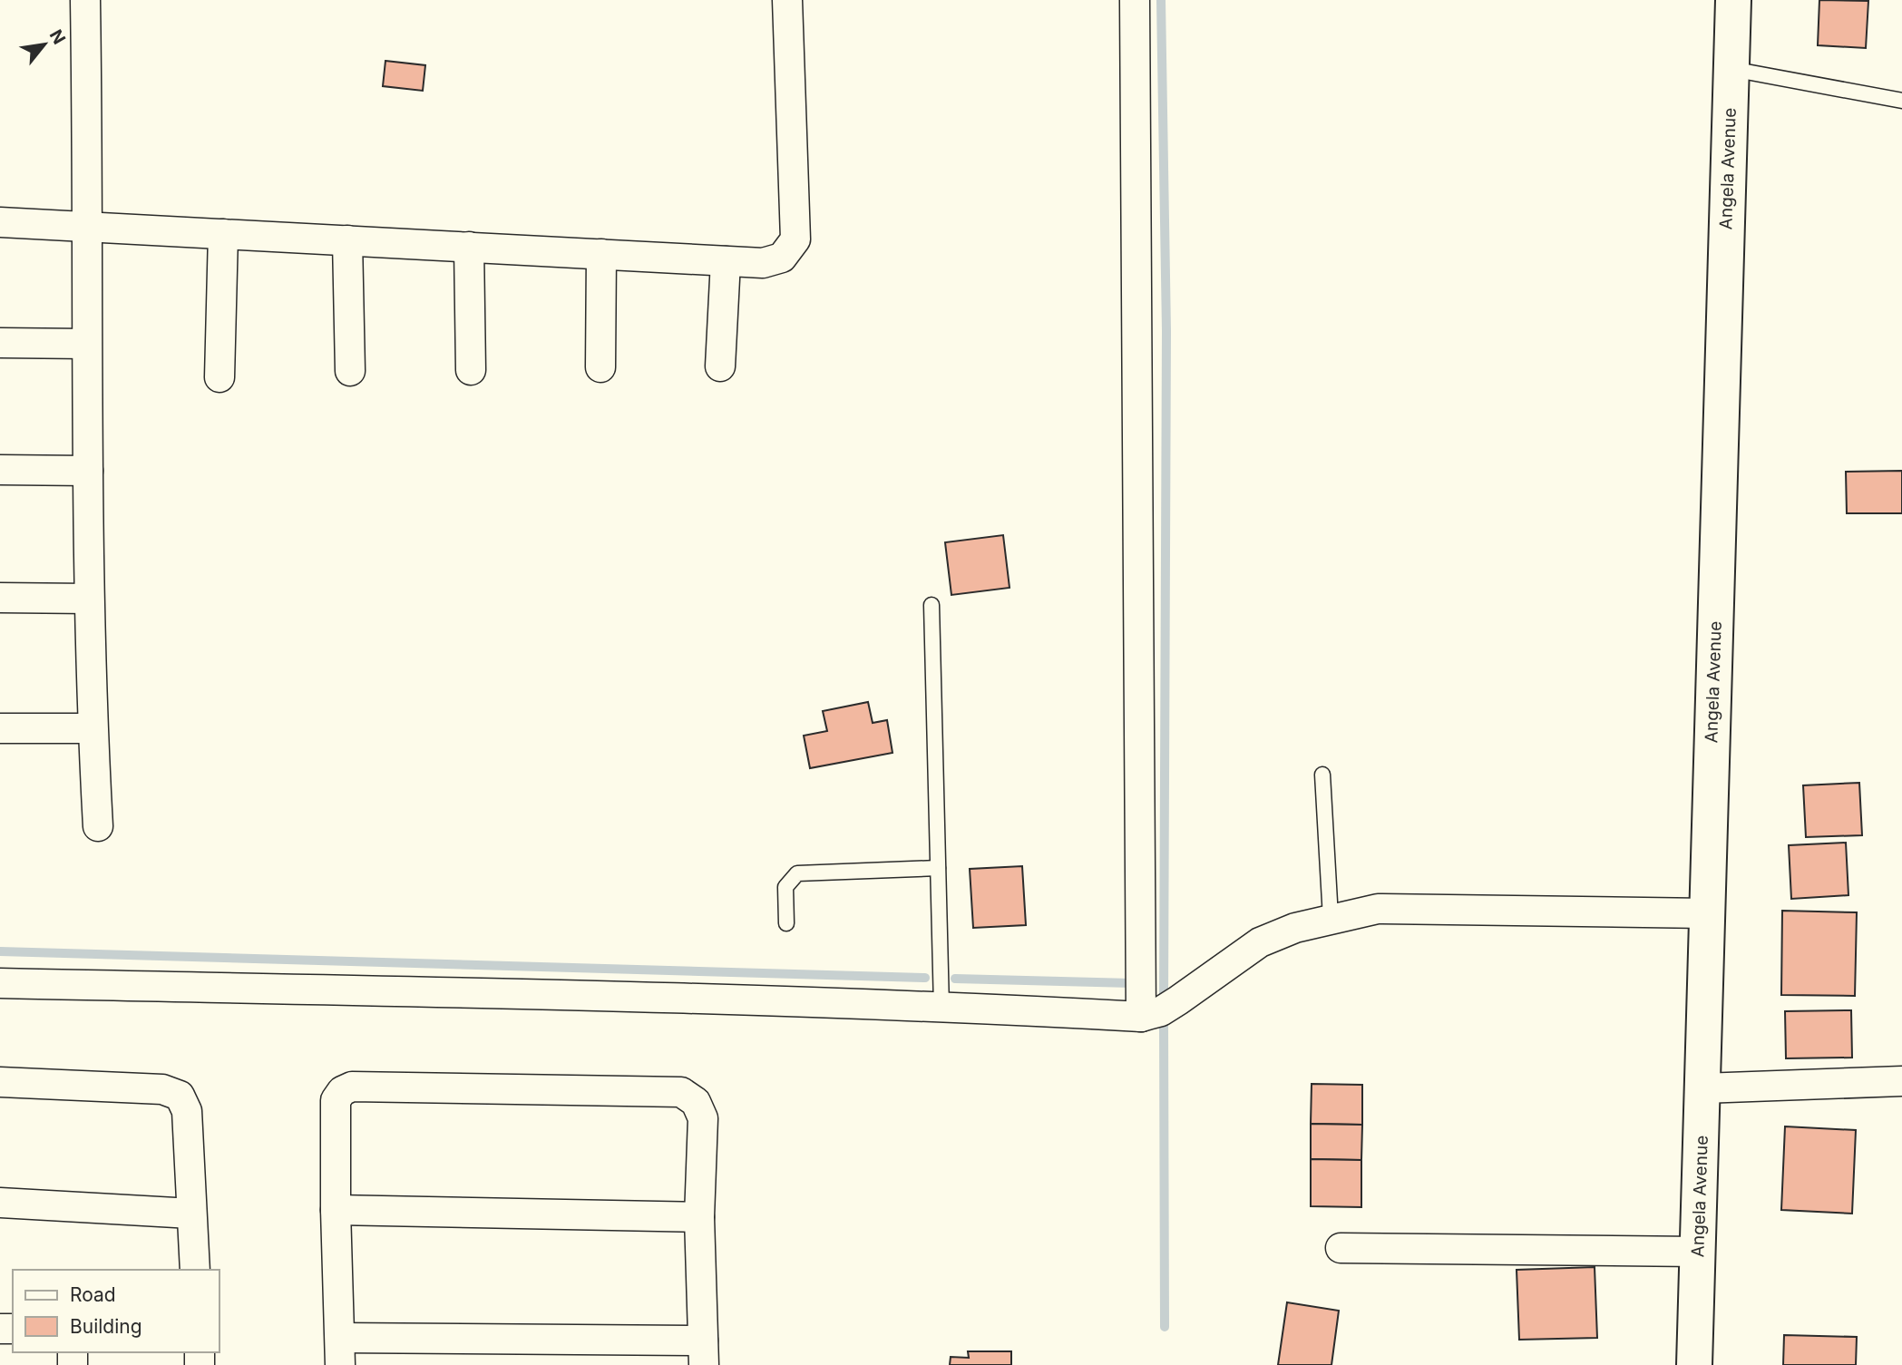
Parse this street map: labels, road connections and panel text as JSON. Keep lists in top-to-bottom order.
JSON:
{
  "streets": {
    "main road": ["Angela Avenue"]
  },
  "legend": ["Road", "Building"],
  "north": "top right"
}
